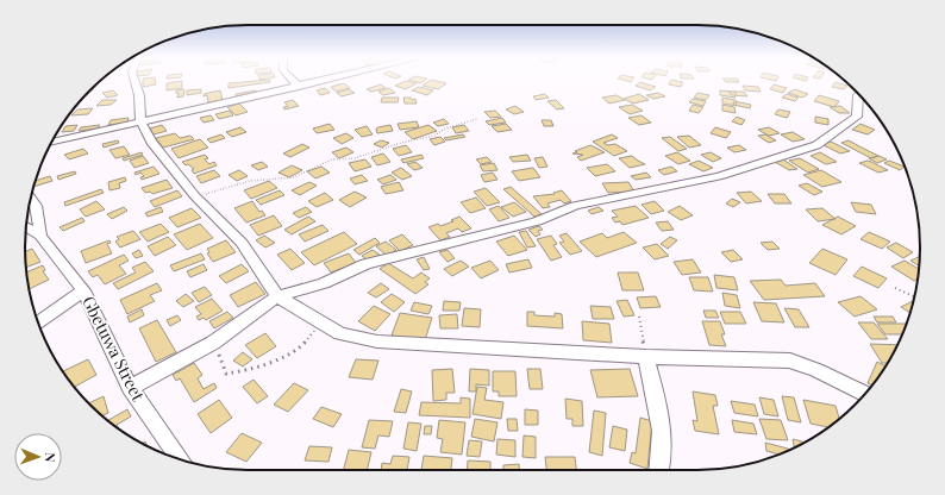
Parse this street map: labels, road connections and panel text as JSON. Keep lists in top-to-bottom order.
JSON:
{
  "streets": {
    "street": ["Gbetuwa Street"]
  },
  "north": "right"
}
